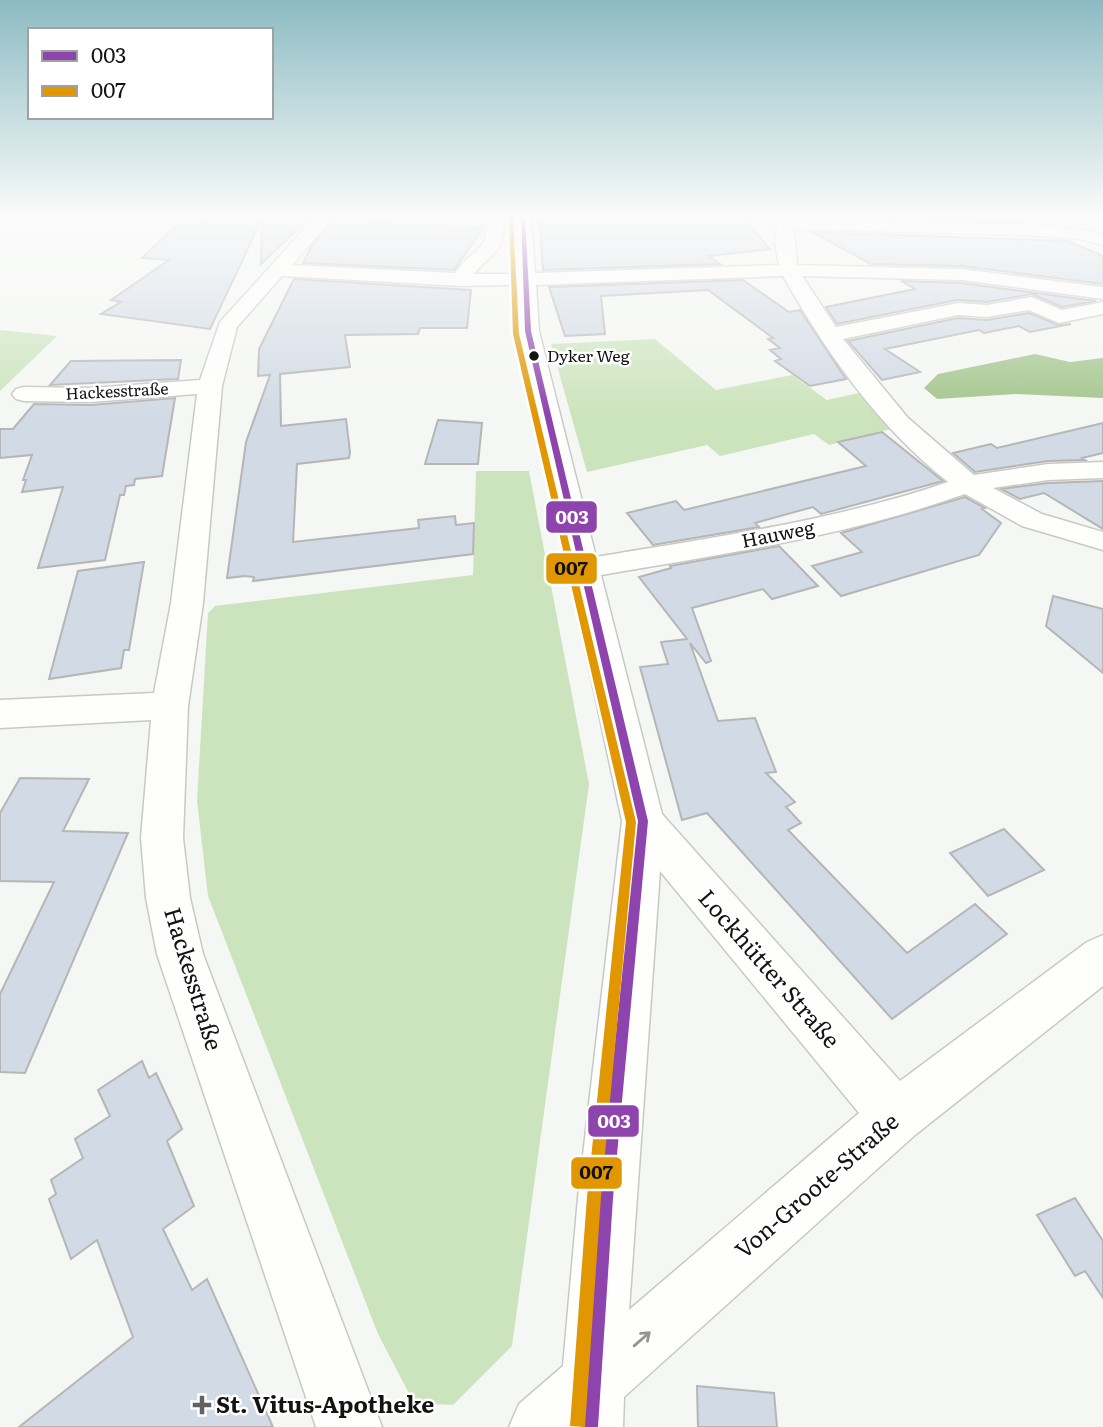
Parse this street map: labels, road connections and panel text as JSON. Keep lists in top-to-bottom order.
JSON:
{
  "streets": {
    "street": [
      "Hackesstraße",
      "Hauweg",
      "Lockhütter Straße",
      "Von-Groote-Straße"
    ]
  },
  "crossings": [
    ["Hauweg", "Lockhütter Straße"],
    ["Lockhütter Straße", "Von-Groote-Straße"]
  ],
  "one_way": ["Von-Groote-Straße"],
  "places": {
    "other": ["Dyker Weg"],
    "health": ["St. Vitus-Apotheke"]
  },
  "lines": ["transit line 003", "transit line 007"],
  "legend": ["003", "007"]
}
